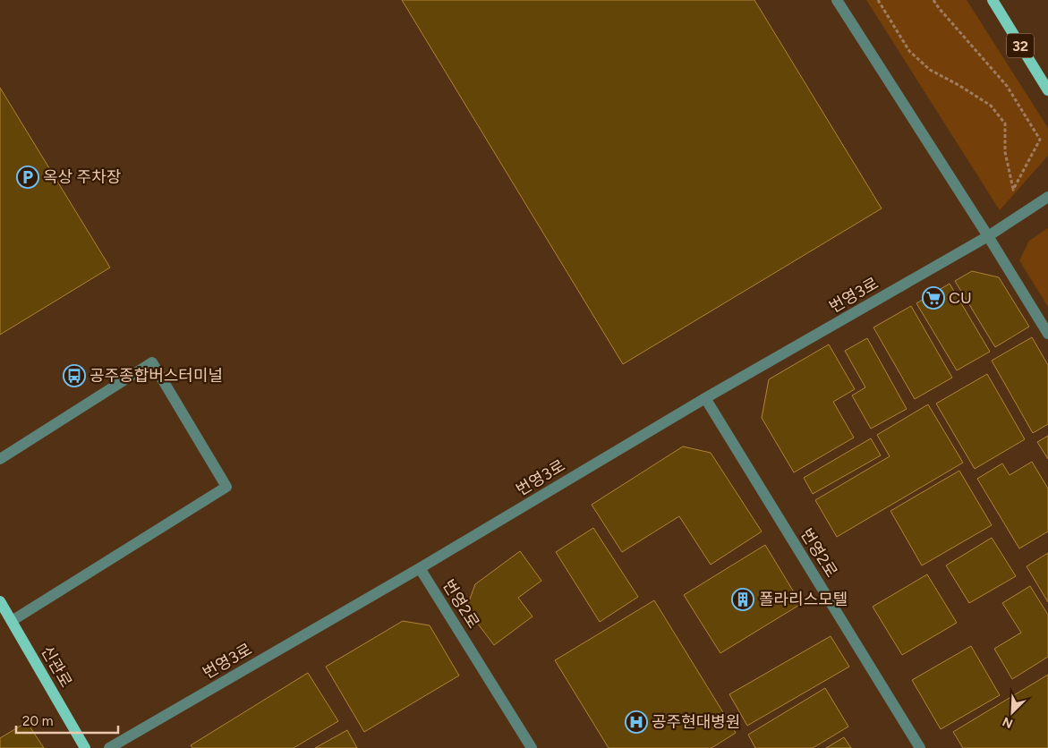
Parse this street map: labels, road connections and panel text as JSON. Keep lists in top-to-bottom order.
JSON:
{
  "streets": {
    "main road": ["32", "신관로"],
    "street": ["번영3로", "번영2로"]
  },
  "crossings": [
    ["번영3로", "번영2로"]
  ],
  "places": {
    "parking": ["옥상 주차장"],
    "supermarket": ["CU"],
    "bus stop": ["공주종합버스터미널"],
    "building": ["폴라리스모텔"],
    "hospital": ["공주현대병원"]
  },
  "scale_bar": "20 m",
  "north": "bottom left"
}
